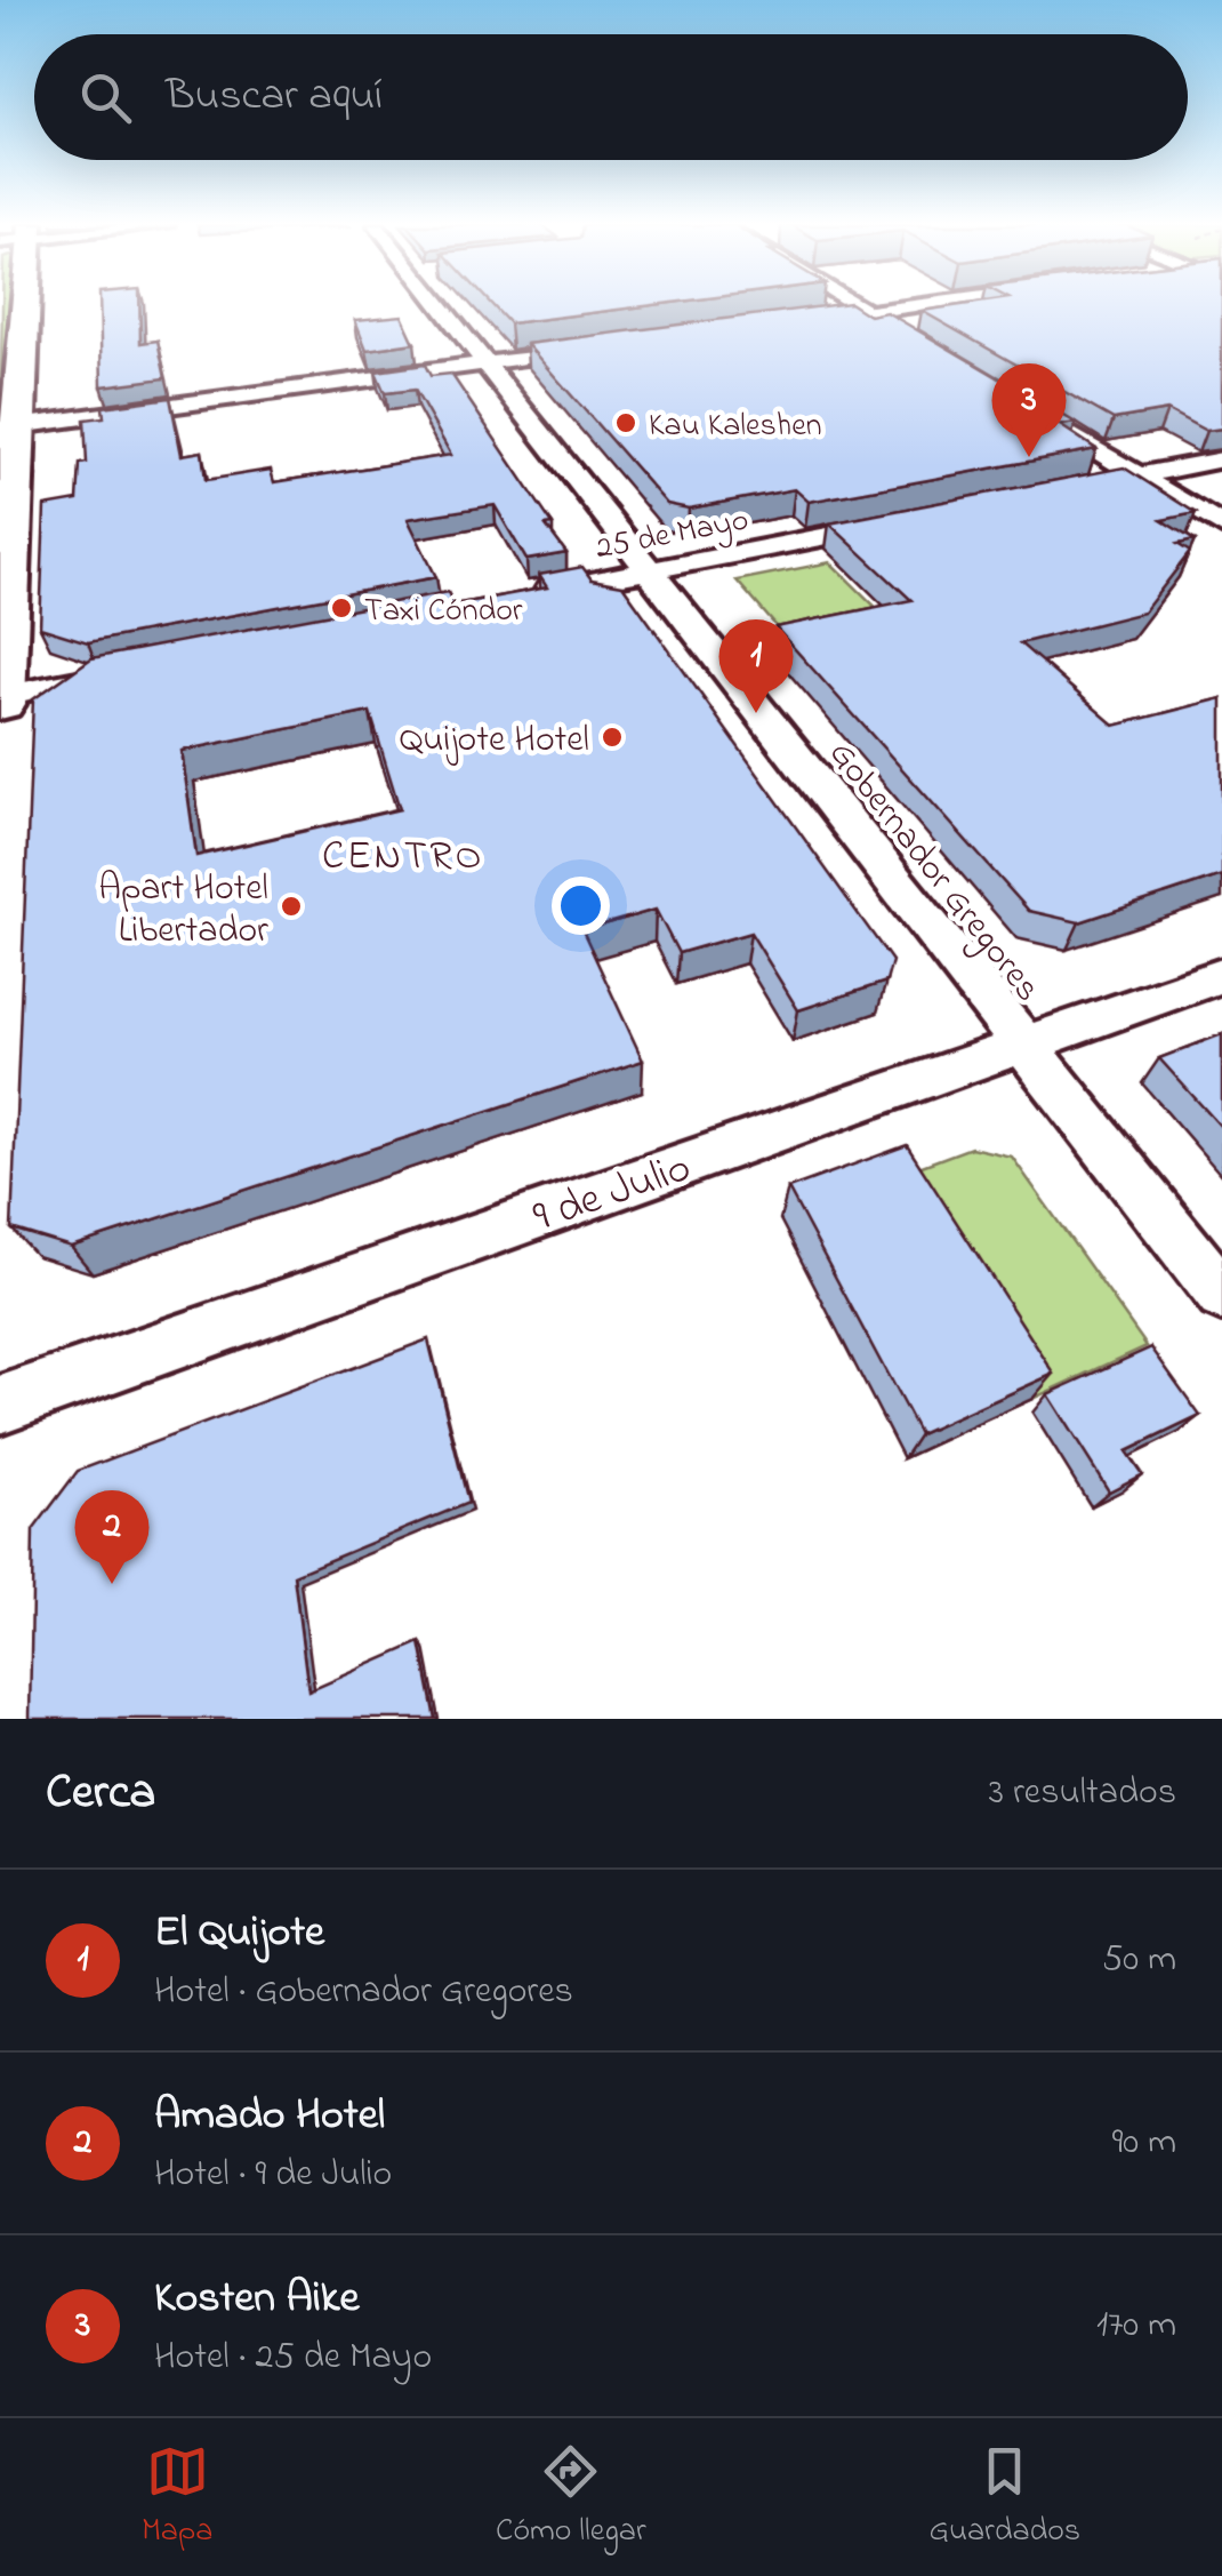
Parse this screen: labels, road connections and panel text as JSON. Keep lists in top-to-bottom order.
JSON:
{
  "streets": {
    "street": ["25 de Mayo", "Gobernador Gregores", "9 de Julio"]
  },
  "crossings": [
    ["25 de Mayo", "Gobernador Gregores"],
    ["Gobernador Gregores", "9 de Julio"]
  ],
  "districts": ["CENTRO"],
  "places": [
    "Kau Kaleshen",
    "Taxi Cóndor",
    "Quijote Hotel",
    "Apart Hotel Libertador"
  ],
  "page": {
    "search": "Buscar aquí",
    "pins": ["3", "1", "2"],
    "heading": ["Cerca", "3 resultados"],
    "list": [
      {
        "mark": "1",
        "name": "El Quijote",
        "note": "Hotel · Gobernador Gregores",
        "value": "50 m"
      },
      {
        "mark": "2",
        "name": "Amado Hotel",
        "note": "Hotel · 9 de Julio",
        "value": "90 m"
      },
      {
        "mark": "3",
        "name": "Kosten Aike",
        "note": "Hotel · 25 de Mayo",
        "value": "170 m"
      }
    ],
    "nav": ["Mapa", "Cómo llegar", "Guardados"]
  }
}
